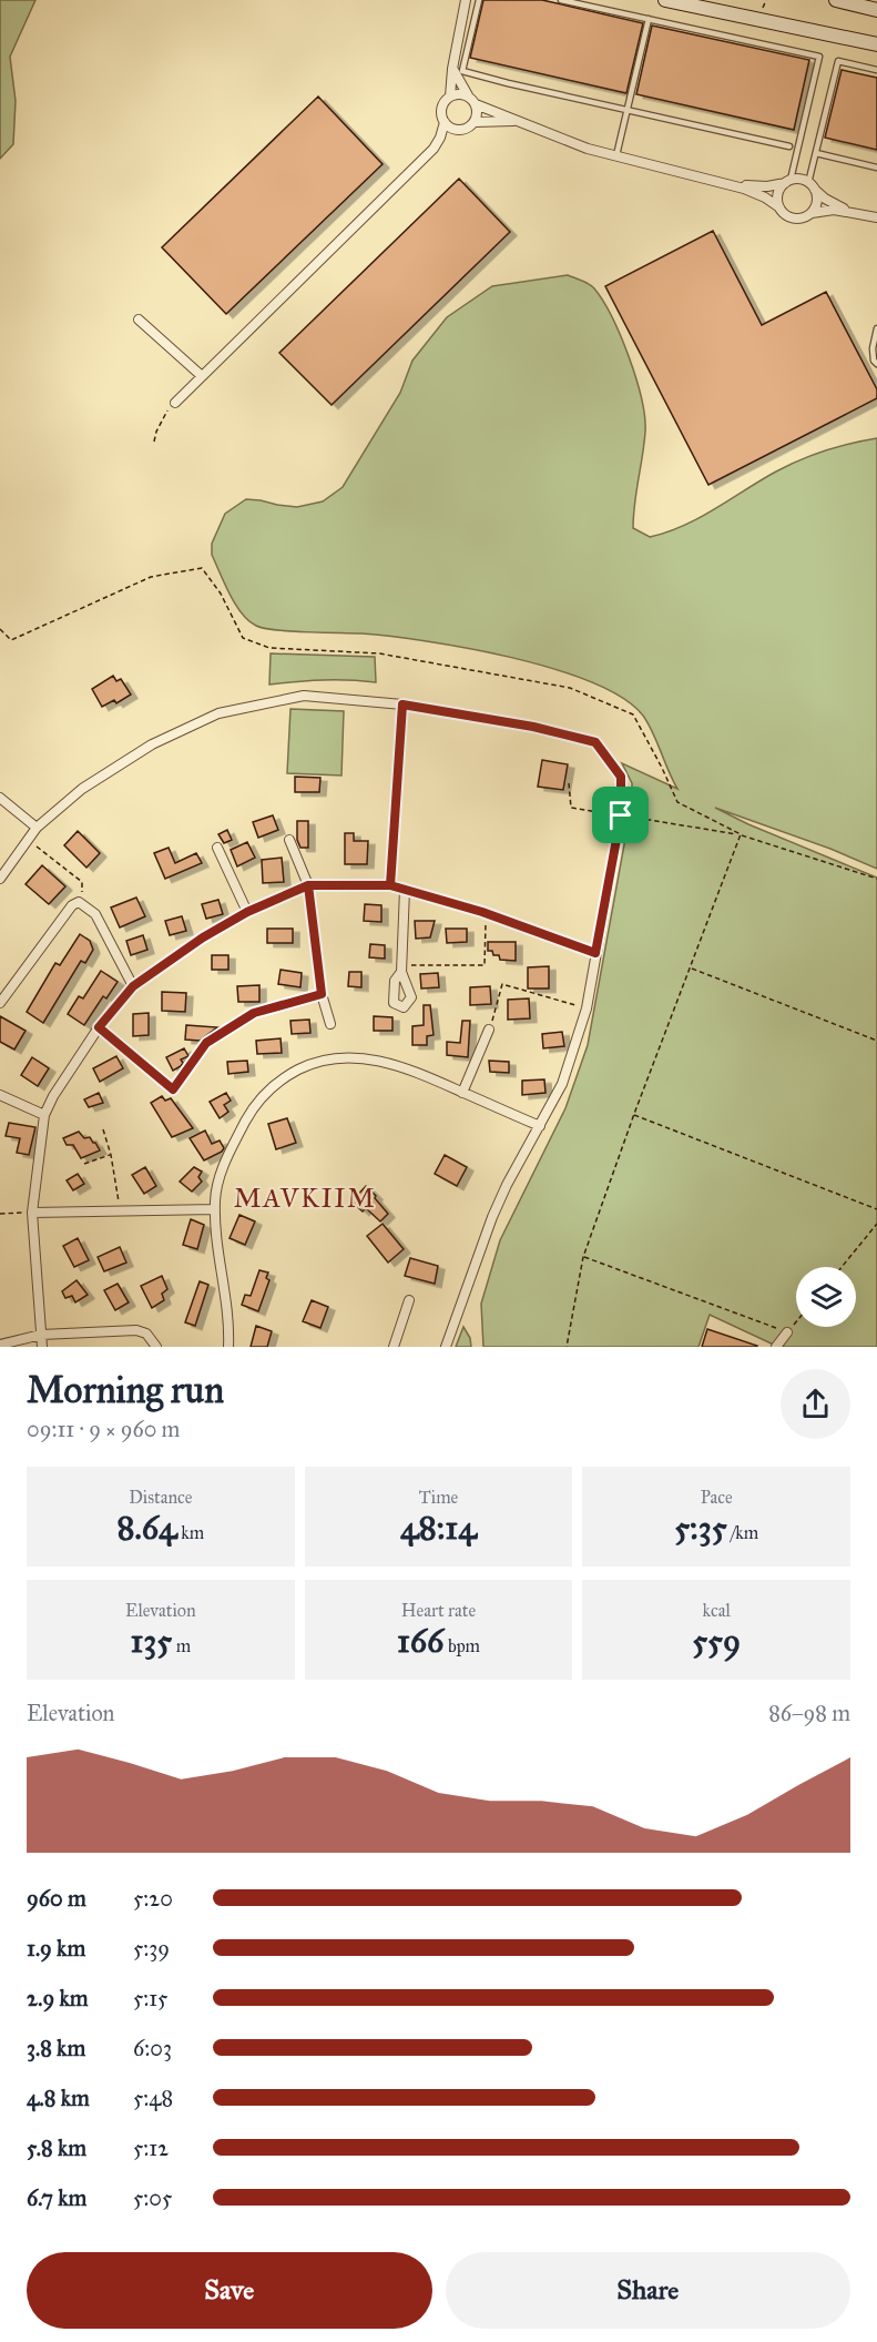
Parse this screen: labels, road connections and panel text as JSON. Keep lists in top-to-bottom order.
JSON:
{
  "districts": ["MAVKIIM"],
  "page": {
    "heading": ["Morning run", "09:11 · 9 × 960 m"],
    "stats": [
      ["Distance", "8.64 km"],
      ["Time", "48:14"],
      ["Pace", "5:35 /km"],
      ["Elevation", "135 m"],
      ["Heart rate", "166 bpm"],
      ["kcal", "559"]
    ],
    "chart": ["Elevation", "86–98 m"],
    "list": [
      {
        "name": "960 m",
        "note": "5:20"
      },
      {
        "name": "1.9 km",
        "note": "5:39"
      },
      {
        "name": "2.9 km",
        "note": "5:15"
      },
      {
        "name": "3.8 km",
        "note": "6:03"
      },
      {
        "name": "4.8 km",
        "note": "5:48"
      },
      {
        "name": "5.8 km",
        "note": "5:12"
      },
      {
        "name": "6.7 km",
        "note": "5:05"
      }
    ],
    "buttons": ["Save", "Share"]
  }
}
